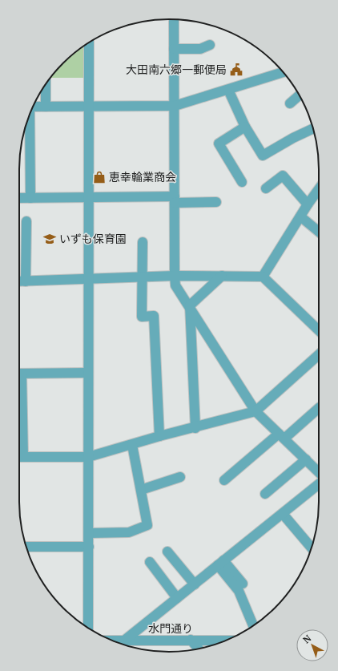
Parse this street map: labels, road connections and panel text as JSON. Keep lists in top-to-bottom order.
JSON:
{
  "streets": {
    "street": ["水門通り"]
  },
  "places": {
    "public building": ["大田南六郷一郵便局"],
    "shop": ["恵幸輪業商会"],
    "school or university": ["いずも保育園"]
  },
  "north": "top left"
}
